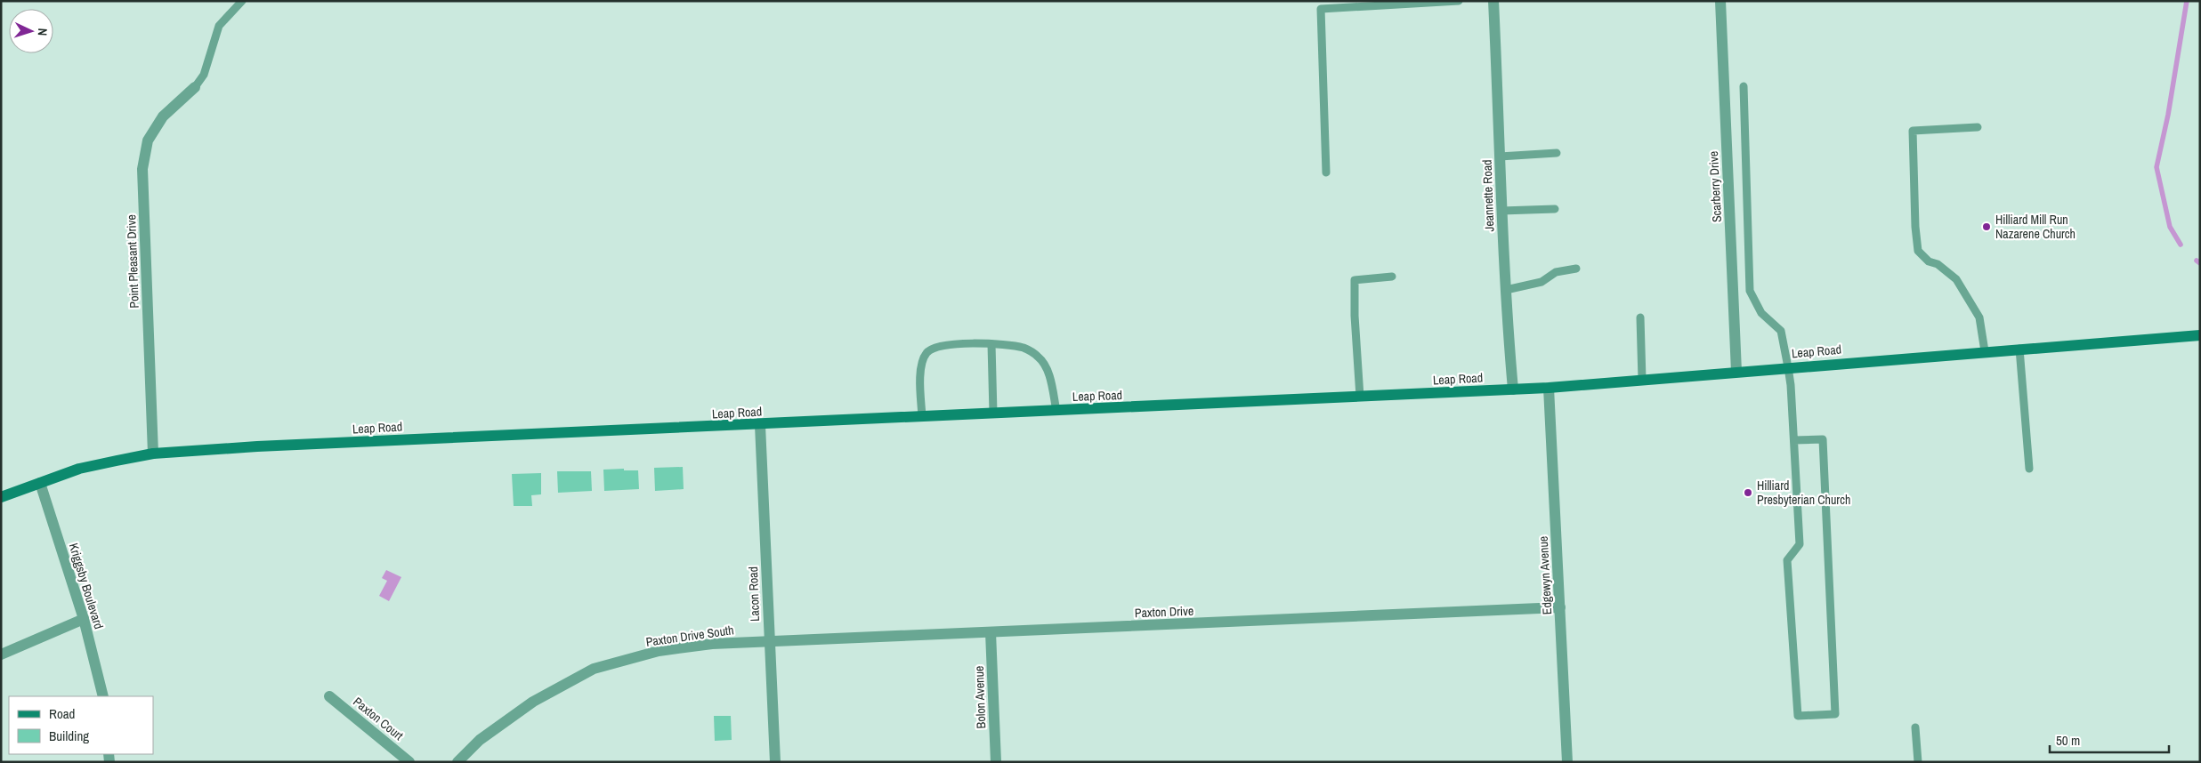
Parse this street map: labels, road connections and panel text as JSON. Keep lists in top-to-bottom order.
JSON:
{
  "streets": {
    "street": [
      "Scarberry Drive",
      "Jeannette Road",
      "Point Pleasant Drive",
      "Leap Road",
      "Edgewyn Avenue",
      "Kriggsby Boulevard",
      "Lacon Road",
      "Paxton Drive",
      "Paxton Drive South",
      "Bolon Avenue",
      "Paxton Court"
    ]
  },
  "crossings": [
    ["Scarberry Drive", "Leap Road"],
    ["Jeannette Road", "Leap Road"],
    ["Point Pleasant Drive", "Leap Road"],
    ["Leap Road", "Edgewyn Avenue"],
    ["Leap Road", "Kriggsby Boulevard"],
    ["Leap Road", "Lacon Road"],
    ["Edgewyn Avenue", "Paxton Drive"],
    ["Lacon Road", "Paxton Drive"],
    ["Lacon Road", "Paxton Drive South"],
    ["Paxton Drive", "Paxton Drive South"],
    ["Paxton Drive", "Bolon Avenue"]
  ],
  "places": ["Hilliard Mill Run Nazarene Church", "Hilliard Presbyterian Church"],
  "legend": ["Road", "Building"],
  "scale_bar": "50 m",
  "north": "right"
}
